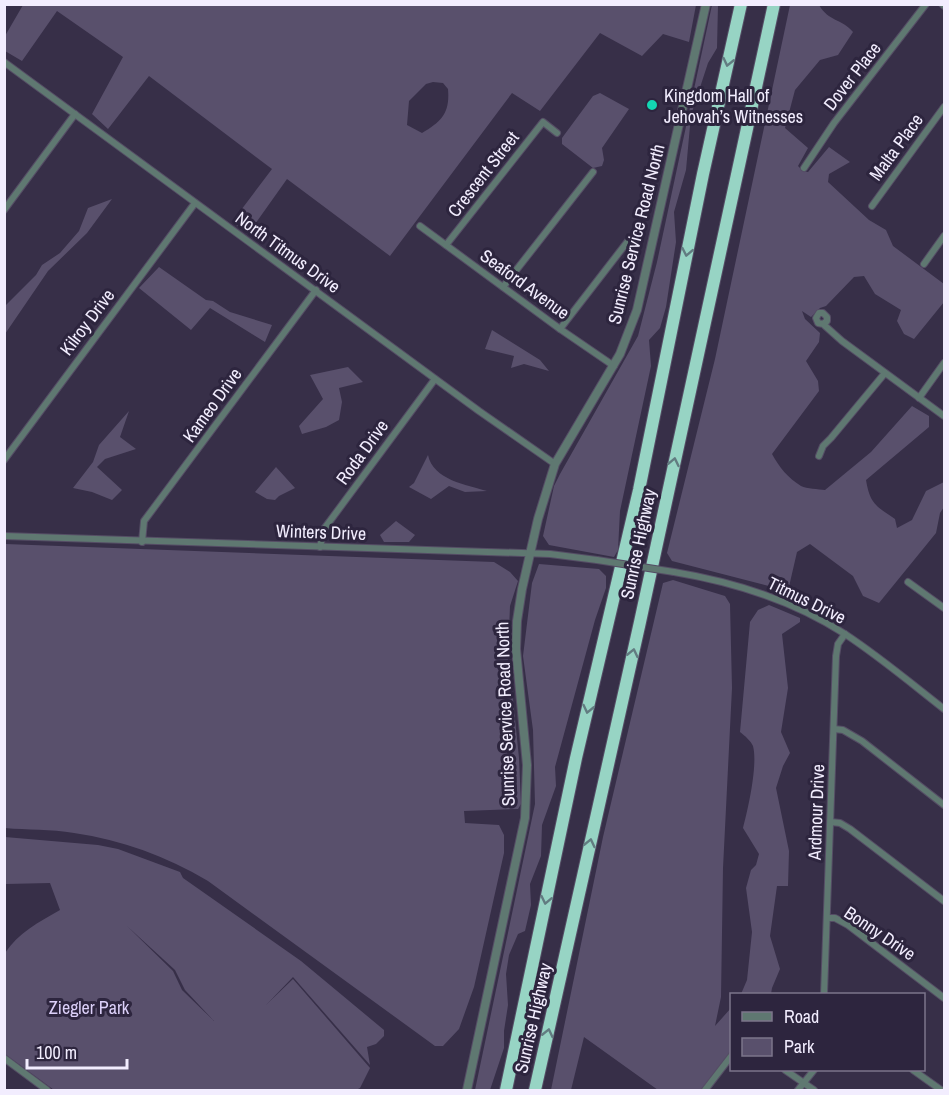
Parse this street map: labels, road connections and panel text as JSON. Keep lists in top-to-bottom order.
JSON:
{
  "streets": {
    "highway": ["Sunrise Highway"],
    "street": [
      "Dover Place",
      "Malta Place",
      "Crescent Street",
      "Sunrise Service Road North",
      "North Titmus Drive",
      "Seaford Avenue",
      "Kilroy Drive",
      "Kameo Drive",
      "Roda Drive",
      "Winters Drive",
      "Titmus Drive",
      "Ardmour Drive",
      "Bonny Drive"
    ]
  },
  "crossings": [
    ["Crescent Street", "Seaford Avenue"],
    ["Sunrise Service Road North", "North Titmus Drive"],
    ["Sunrise Service Road North", "Seaford Avenue"],
    ["Sunrise Service Road North", "Winters Drive"],
    ["North Titmus Drive", "Kilroy Drive"],
    ["North Titmus Drive", "Kameo Drive"],
    ["North Titmus Drive", "Roda Drive"],
    ["Kameo Drive", "Winters Drive"],
    ["Roda Drive", "Winters Drive"],
    ["Winters Drive", "Titmus Drive"],
    ["Titmus Drive", "Ardmour Drive"],
    ["Ardmour Drive", "Bonny Drive"]
  ],
  "parks": ["Ziegler Park"],
  "places": ["Kingdom Hall of Jehovah’s Witnesses"],
  "legend": ["Road", "Park"],
  "scale_bar": "100 m"
}
